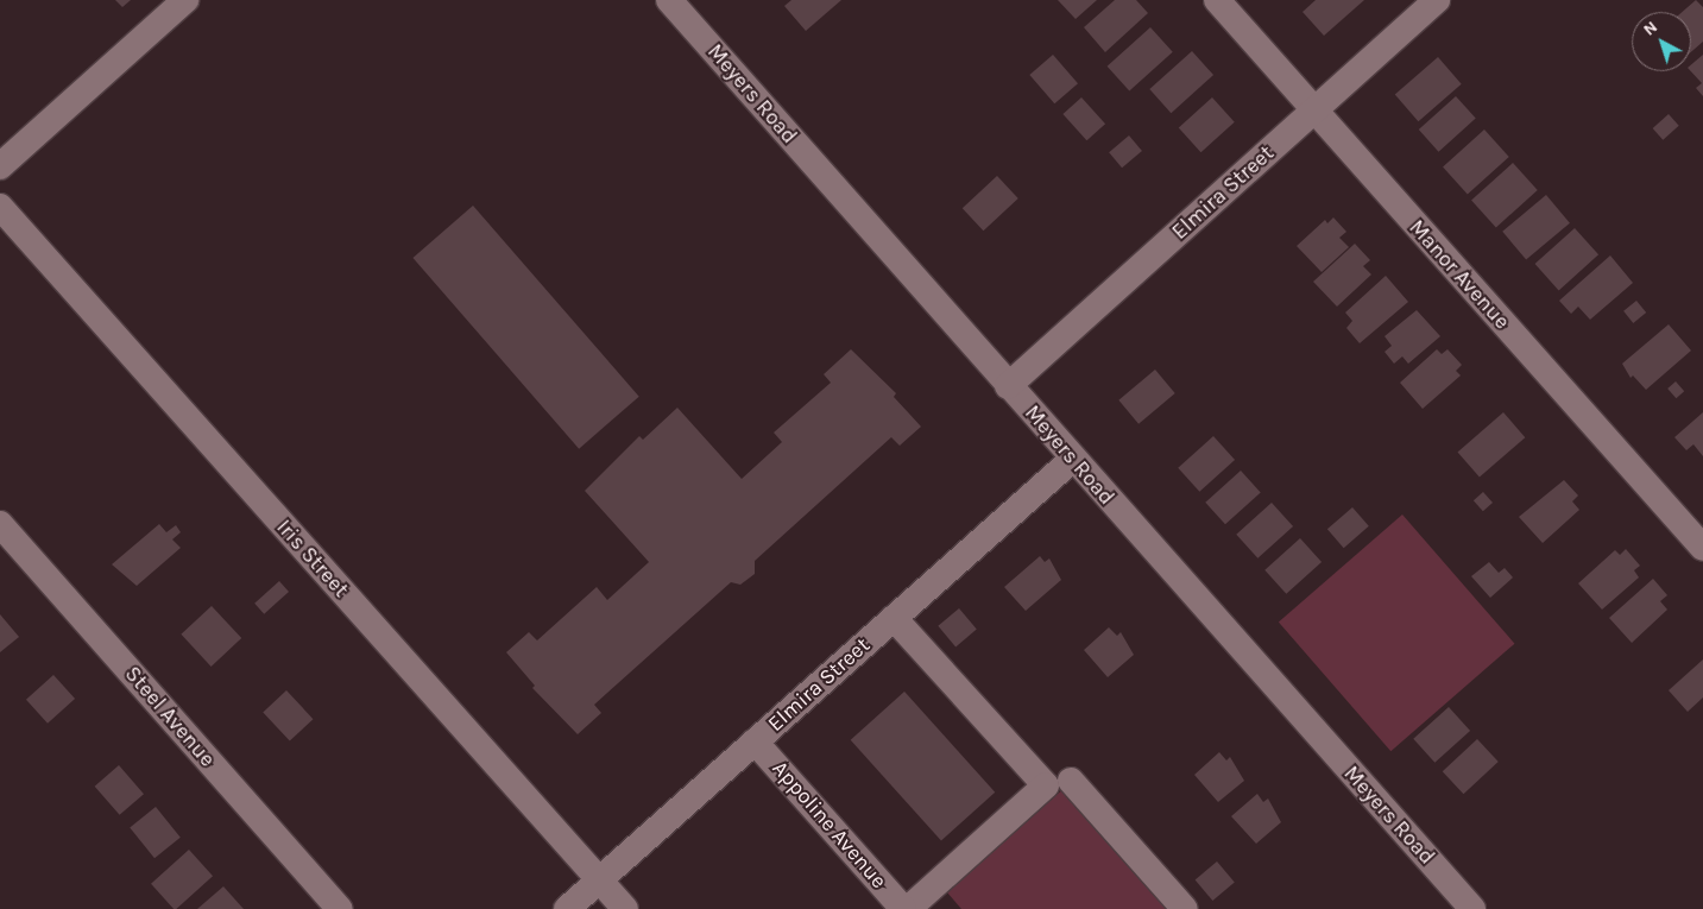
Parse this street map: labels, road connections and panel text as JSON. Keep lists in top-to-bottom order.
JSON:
{
  "streets": {
    "street": [
      "Meyers Road",
      "Elmira Street",
      "Manor Avenue",
      "Iris Street",
      "Steel Avenue",
      "Appoline Avenue"
    ]
  },
  "crossings": [
    ["Meyers Road", "Elmira Street"],
    ["Elmira Street", "Manor Avenue"],
    ["Elmira Street", "Iris Street"],
    ["Elmira Street", "Appoline Avenue"]
  ],
  "north": "top left"
}
